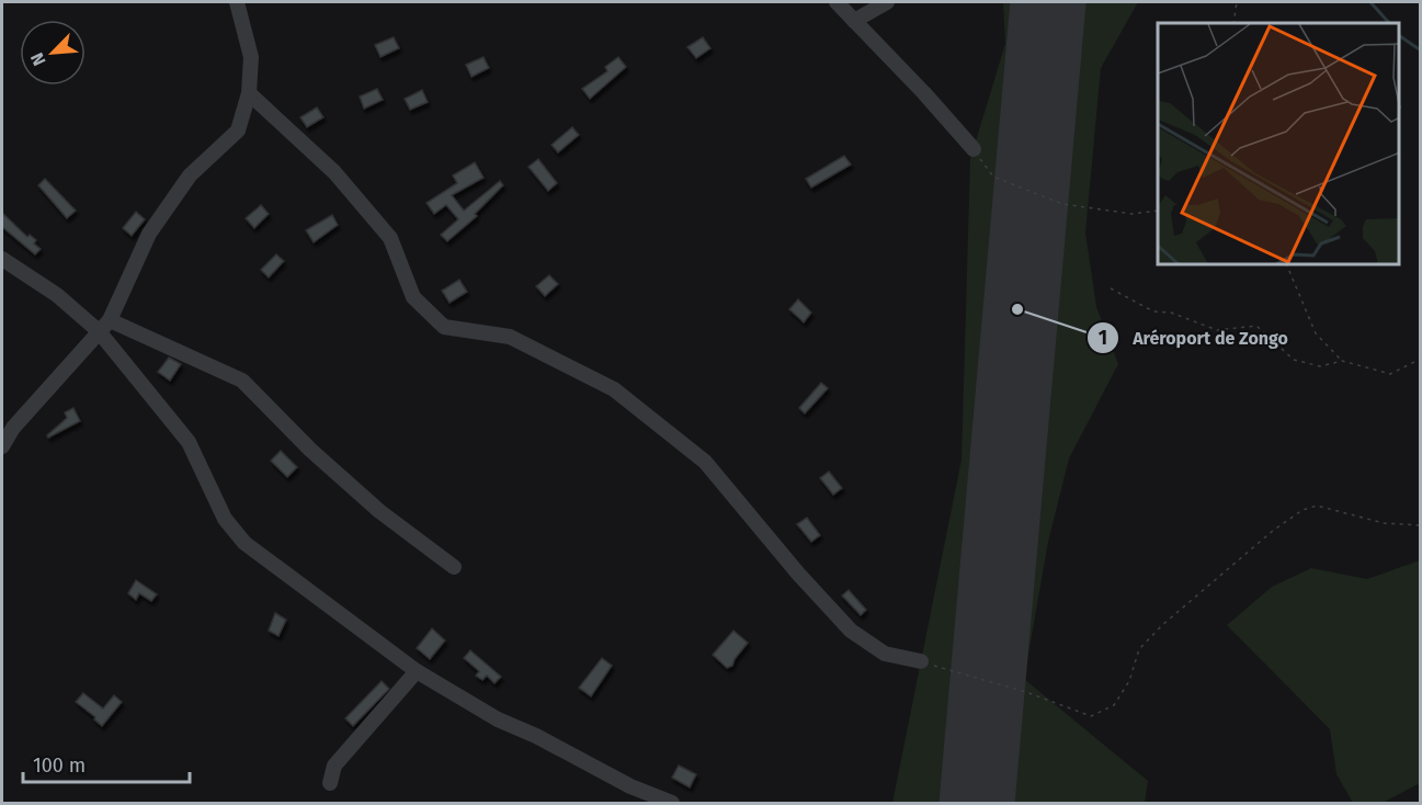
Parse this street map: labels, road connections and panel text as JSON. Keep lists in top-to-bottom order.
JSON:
{
  "places": ["Aréroport de Zongo"],
  "scale_bar": "100 m",
  "north": "bottom left"
}
